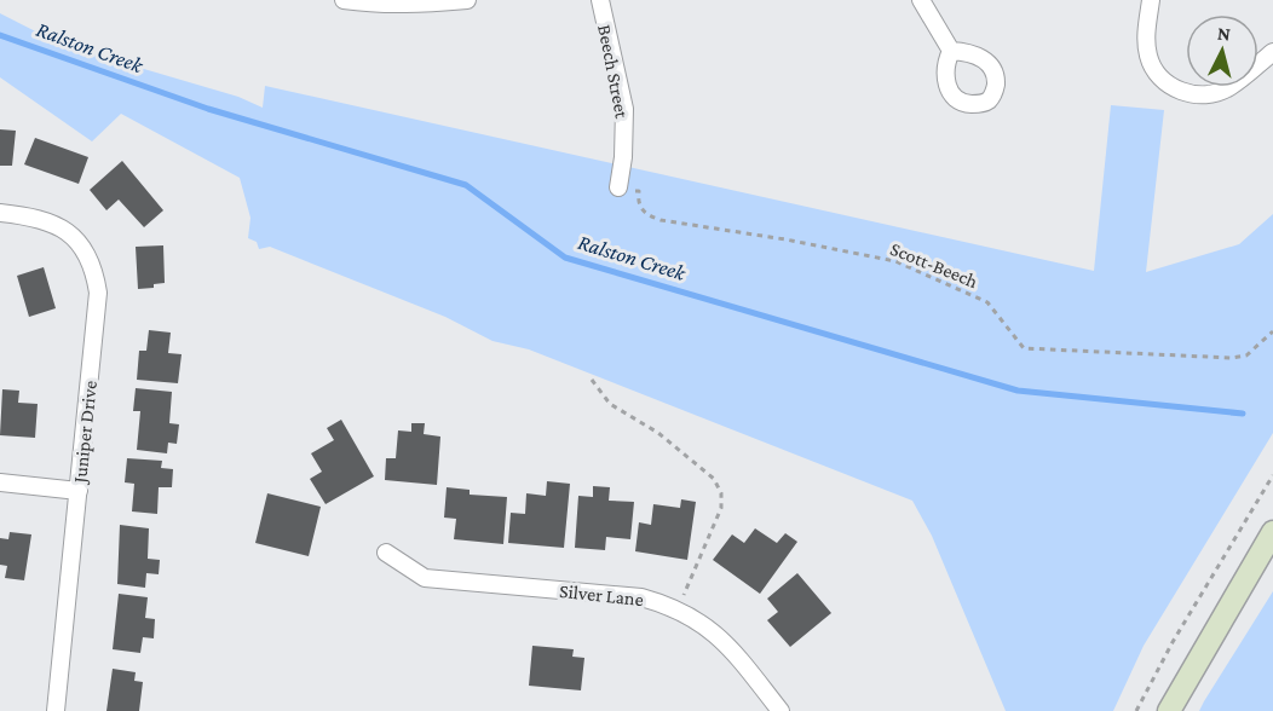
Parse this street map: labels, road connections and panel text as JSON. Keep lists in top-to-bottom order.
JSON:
{
  "streets": {
    "street": ["Beech Street", "Juniper Drive", "Silver Lane"],
    "path": ["Scott-Beech"]
  },
  "crossings": [
    ["Beech Street", "Scott-Beech"]
  ],
  "water": ["Ralston Creek"],
  "north": "top"
}
